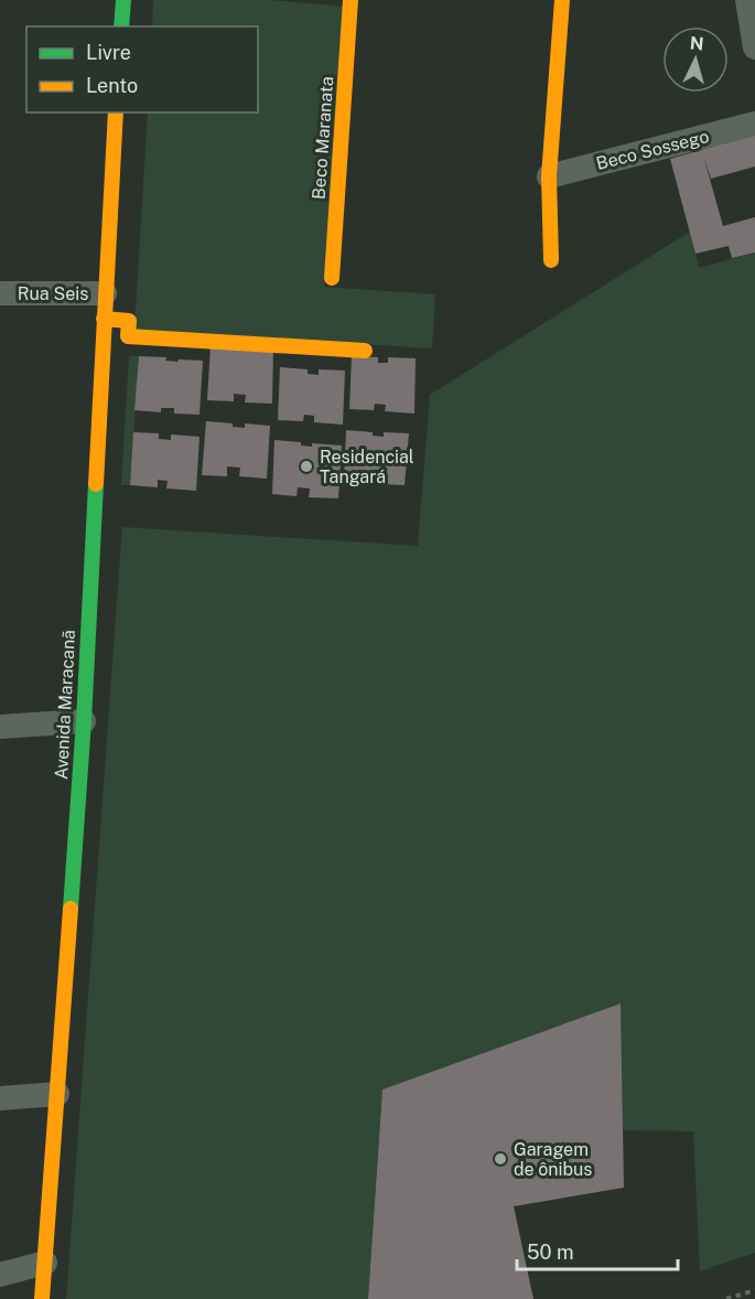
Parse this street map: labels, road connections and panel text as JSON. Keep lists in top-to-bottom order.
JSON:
{
  "streets": {
    "street": [
      "Beco Maranata",
      "Beco Sossego",
      "Rua Seis",
      "Avenida Maracanã"
    ]
  },
  "crossings": [
    ["Rua Seis", "Avenida Maracanã"]
  ],
  "places": ["Residencial Tangará", "Garagem de ônibus"],
  "legend": ["Livre", "Lento"],
  "scale_bar": "50 m",
  "north": "top"
}
